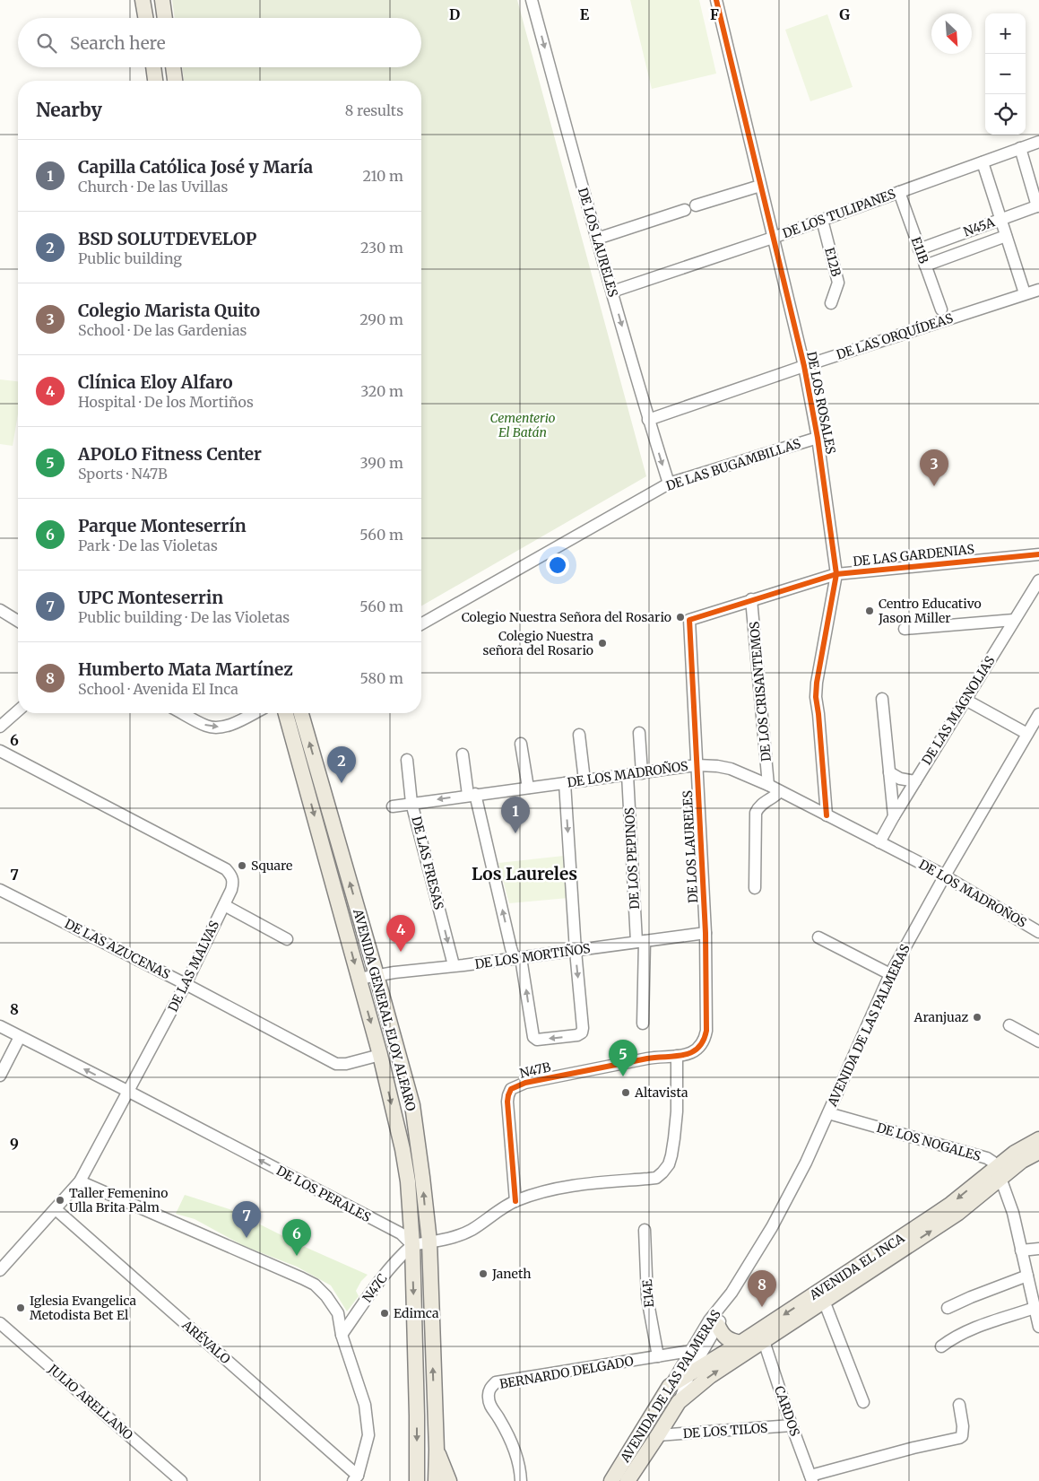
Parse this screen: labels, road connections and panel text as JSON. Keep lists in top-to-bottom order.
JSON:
{
  "streets": {
    "main road": ["AVENIDA GENERAL ELOY ALFARO", "AVENIDA DE LAS PALMERAS", "AVENIDA EL INCA"],
    "street": [
      "DE LOS TULIPANES",
      "N45A",
      "DE LOS LAURELES",
      "E11B",
      "E12B",
      "DE LAS ORQUÍDEAS",
      "DE LOS ROSALES",
      "DE LAS BUGAMBILLAS",
      "DE LAS GARDENIAS",
      "DE LOS CRISANTEMOS",
      "DE LAS MAGNOLIAS",
      "DE LOS MADROÑOS",
      "DE LOS PEPINOS",
      "DE LAS FRESAS",
      "DE LAS AZUCENAS",
      "DE LOS MORTIÑOS",
      "DE LAS MALVAS",
      "N47B",
      "DE LOS NOGALES",
      "DE LOS PERALES",
      "N47C",
      "E14E",
      "ARÉVALO",
      "BERNARDO DELGADO",
      "JULIO ARELLANO",
      "CARDOS",
      "DE LOS TILOS"
    ]
  },
  "crossings": [
    ["DE LOS TULIPANES", "DE LOS LAURELES"],
    ["DE LOS TULIPANES", "E11B"],
    ["DE LOS TULIPANES", "E12B"],
    ["DE LOS TULIPANES", "DE LOS ROSALES"],
    ["N45A", "E11B"],
    ["DE LOS LAURELES", "DE LAS ORQUÍDEAS"],
    ["DE LOS LAURELES", "DE LAS BUGAMBILLAS"],
    ["DE LOS LAURELES", "DE LAS GARDENIAS"],
    ["DE LOS LAURELES", "DE LOS MADROÑOS"],
    ["DE LOS LAURELES", "DE LOS MORTIÑOS"],
    ["DE LOS LAURELES", "N47B"],
    ["DE LAS ORQUÍDEAS", "DE LOS ROSALES"],
    ["DE LOS ROSALES", "DE LAS BUGAMBILLAS"],
    ["DE LOS ROSALES", "DE LAS GARDENIAS"],
    ["DE LOS ROSALES", "DE LOS MADROÑOS"],
    ["DE LAS GARDENIAS", "DE LOS CRISANTEMOS"],
    ["DE LOS CRISANTEMOS", "DE LOS MADROÑOS"],
    ["DE LAS MAGNOLIAS", "DE LOS MADROÑOS"],
    ["DE LOS MADROÑOS", "DE LOS PEPINOS"],
    ["DE LOS MADROÑOS", "DE LAS FRESAS"],
    ["DE LOS MADROÑOS", "AVENIDA DE LAS PALMERAS"],
    ["DE LOS PEPINOS", "DE LOS MORTIÑOS"],
    ["DE LAS FRESAS", "DE LOS MORTIÑOS"],
    ["DE LAS AZUCENAS", "DE LAS MALVAS"],
    ["DE LAS AZUCENAS", "AVENIDA GENERAL ELOY ALFARO"],
    ["DE LOS MORTIÑOS", "AVENIDA GENERAL ELOY ALFARO"],
    ["DE LAS MALVAS", "DE LOS PERALES"],
    ["DE LAS MALVAS", "ARÉVALO"],
    ["AVENIDA GENERAL ELOY ALFARO", "DE LOS PERALES"],
    ["AVENIDA GENERAL ELOY ALFARO", "N47C"],
    ["AVENIDA DE LAS PALMERAS", "DE LOS NOGALES"],
    ["AVENIDA DE LAS PALMERAS", "AVENIDA EL INCA"],
    ["AVENIDA DE LAS PALMERAS", "BERNARDO DELGADO"],
    ["AVENIDA DE LAS PALMERAS", "DE LOS TILOS"],
    ["DE LOS NOGALES", "AVENIDA EL INCA"],
    ["DE LOS PERALES", "N47C"],
    ["AVENIDA EL INCA", "CARDOS"],
    ["E14E", "BERNARDO DELGADO"],
    ["CARDOS", "DE LOS TILOS"]
  ],
  "one_way": ["DE LOS LAURELES"],
  "districts": ["Los Laureles"],
  "parks": ["Cementerio El Batán"],
  "places": [
    "Centro Educativo Jason Miller",
    "Colegio Nuestra Señora del Rosario",
    "Colegio Nuestra señora del Rosario",
    "Square",
    "Aranjuaz",
    "Altavista",
    "Taller Femenino Ulla Brita Palm",
    "Janeth",
    "Iglesia Evangelica Metodista Bet El",
    "Edimca"
  ],
  "north": "bottom right",
  "page": {
    "map_buttons": ["+", "−"],
    "search": "Search here",
    "heading": ["Nearby", "8 results"],
    "list": [
      {
        "mark": "1",
        "name": "Capilla Católica José y María",
        "note": "Church · De las Uvillas",
        "value": "210 m"
      },
      {
        "mark": "2",
        "name": "BSD SOLUTDEVELOP",
        "note": "Public building",
        "value": "230 m"
      },
      {
        "mark": "3",
        "name": "Colegio Marista Quito",
        "note": "School · De las Gardenias",
        "value": "290 m"
      },
      {
        "mark": "4",
        "name": "Clínica Eloy Alfaro",
        "note": "Hospital · De los Mortiños",
        "value": "320 m"
      },
      {
        "mark": "5",
        "name": "APOLO Fitness Center",
        "note": "Sports · N47B",
        "value": "390 m"
      },
      {
        "mark": "6",
        "name": "Parque Monteserrín",
        "note": "Park · De las Violetas",
        "value": "560 m"
      },
      {
        "mark": "7",
        "name": "UPC Monteserrin",
        "note": "Public building · De las Violetas",
        "value": "560 m"
      },
      {
        "mark": "8",
        "name": "Humberto Mata Martínez",
        "note": "School · Avenida El Inca",
        "value": "580 m"
      }
    ],
    "pins": [
      "3",
      "2",
      "1",
      "4",
      "5",
      "7",
      "6",
      "8"
    ]
  },
  "grid": {
    "columns": [
      "D",
      "E",
      "F",
      "G"
    ],
    "rows": [
      "6",
      "7",
      "8",
      "9"
    ]
  }
}
